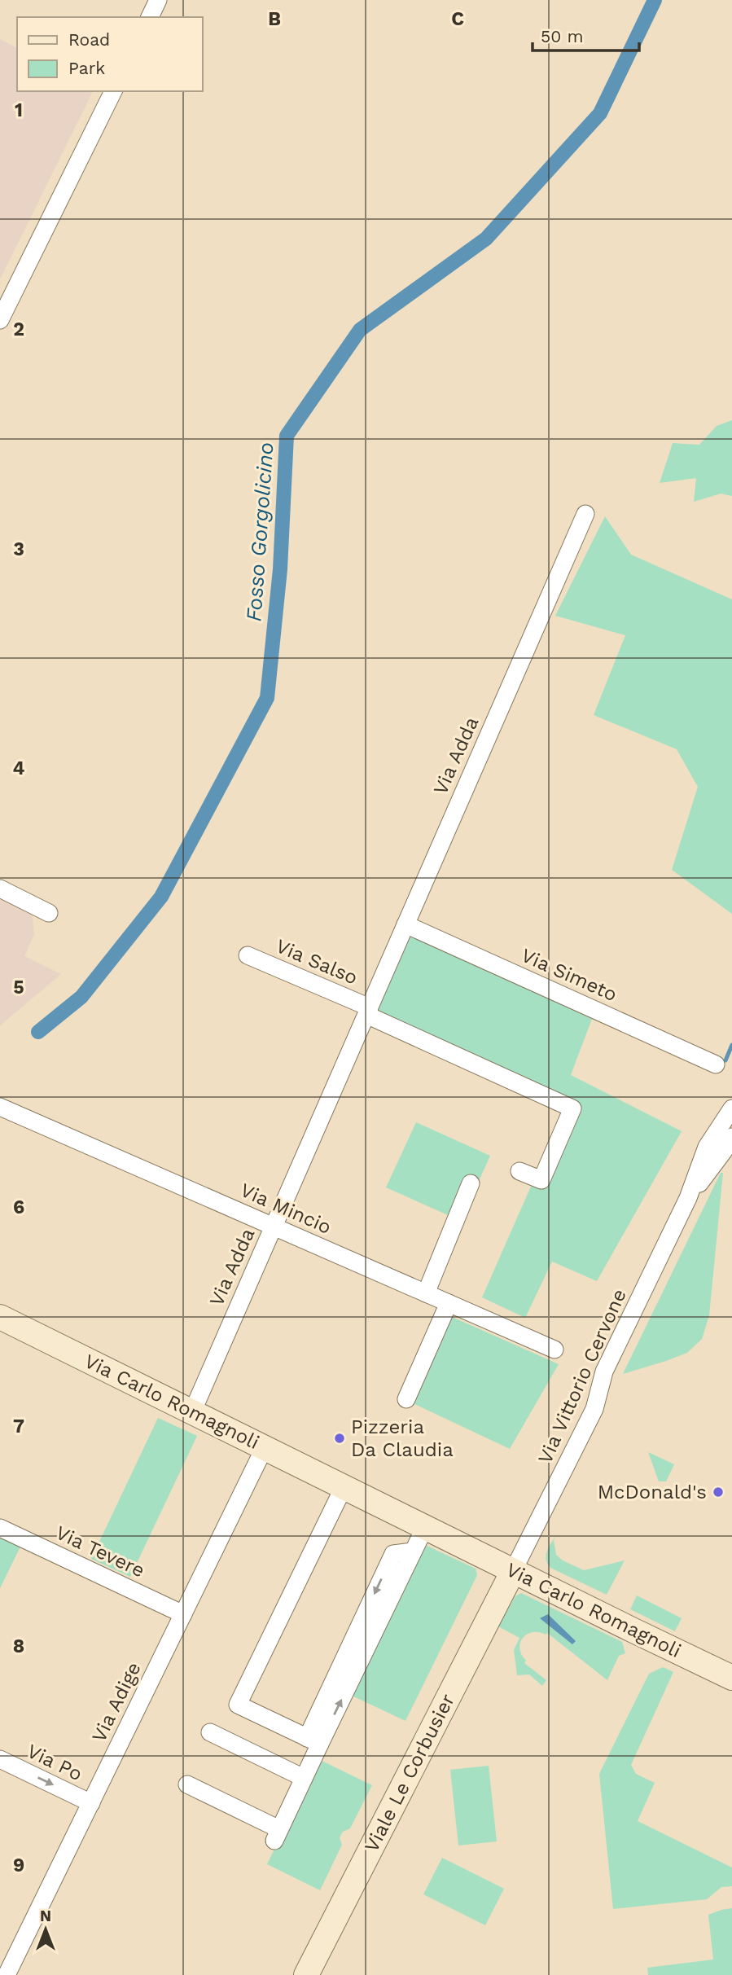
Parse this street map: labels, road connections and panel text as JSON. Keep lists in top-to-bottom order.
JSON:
{
  "streets": {
    "main road": ["Via Carlo Romagnoli", "Viale Le Corbusier"],
    "street": [
      "Via Adda",
      "Via Salso",
      "Via Simeto",
      "Via Mincio",
      "Via Vittorio Cervone",
      "Via Tevere",
      "Via Adige",
      "Via Po"
    ]
  },
  "crossings": [
    ["Via Adda", "Via Salso"],
    ["Via Adda", "Via Simeto"],
    ["Via Adda", "Via Mincio"],
    ["Via Adda", "Via Carlo Romagnoli"],
    ["Via Vittorio Cervone", "Via Carlo Romagnoli"],
    ["Via Vittorio Cervone", "Viale Le Corbusier"],
    ["Via Carlo Romagnoli", "Via Adige"],
    ["Via Carlo Romagnoli", "Viale Le Corbusier"],
    ["Via Tevere", "Via Adige"],
    ["Via Adige", "Via Po"]
  ],
  "one_way": ["Via Po"],
  "water": ["Fosso Gorgolicino"],
  "places": ["Pizzeria Da Claudia", "McDonald's"],
  "legend": ["Road", "Park"],
  "scale_bar": "50 m",
  "north": "top",
  "grid": {
    "columns": ["B", "C"],
    "rows": [
      "1",
      "2",
      "3",
      "4",
      "5",
      "6",
      "7",
      "8",
      "9"
    ]
  }
}
